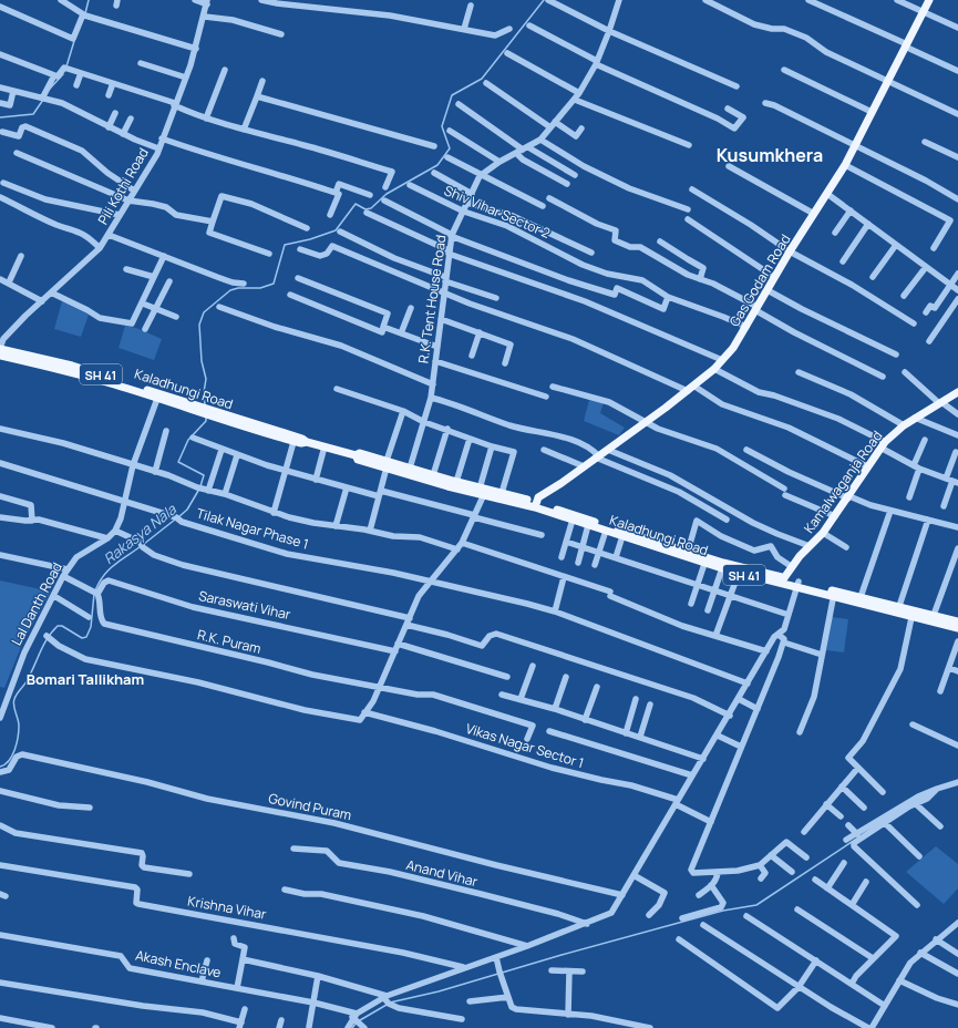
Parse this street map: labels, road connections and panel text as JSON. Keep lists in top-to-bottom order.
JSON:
{
  "streets": {
    "main road": [
      "Gas Godam Road",
      "SH 41",
      "Kaladhungi Road",
      "Kamalwaganja Road"
    ],
    "street": [
      "Pili Kothi Road",
      "Shiv Vihar Sector 2",
      "R.K. Tent House Road",
      "Tilak Nagar Phase 1",
      "Lal Danth Road",
      "Saraswati Vihar",
      "R.K. Puram",
      "Vikas Nagar Sector 1",
      "Govind Puram",
      "Anand Vihar",
      "Krishna Vihar",
      "Akash Enclave"
    ]
  },
  "crossings": [
    ["Pili Kothi Road", "Kaladhungi Road"],
    ["Shiv Vihar Sector 2", "Gas Godam Road"],
    ["Shiv Vihar Sector 2", "R.K. Tent House Road"],
    ["Gas Godam Road", "Kaladhungi Road"],
    ["R.K. Tent House Road", "Kaladhungi Road"],
    ["Kaladhungi Road", "Kamalwaganja Road"],
    ["Kaladhungi Road", "Lal Danth Road"],
    ["Tilak Nagar Phase 1", "Lal Danth Road"],
    ["Saraswati Vihar", "R.K. Puram"]
  ],
  "districts": ["Kusumkhera", "Bomari Tallikham"],
  "water": ["Rakasya Nala"]
}
